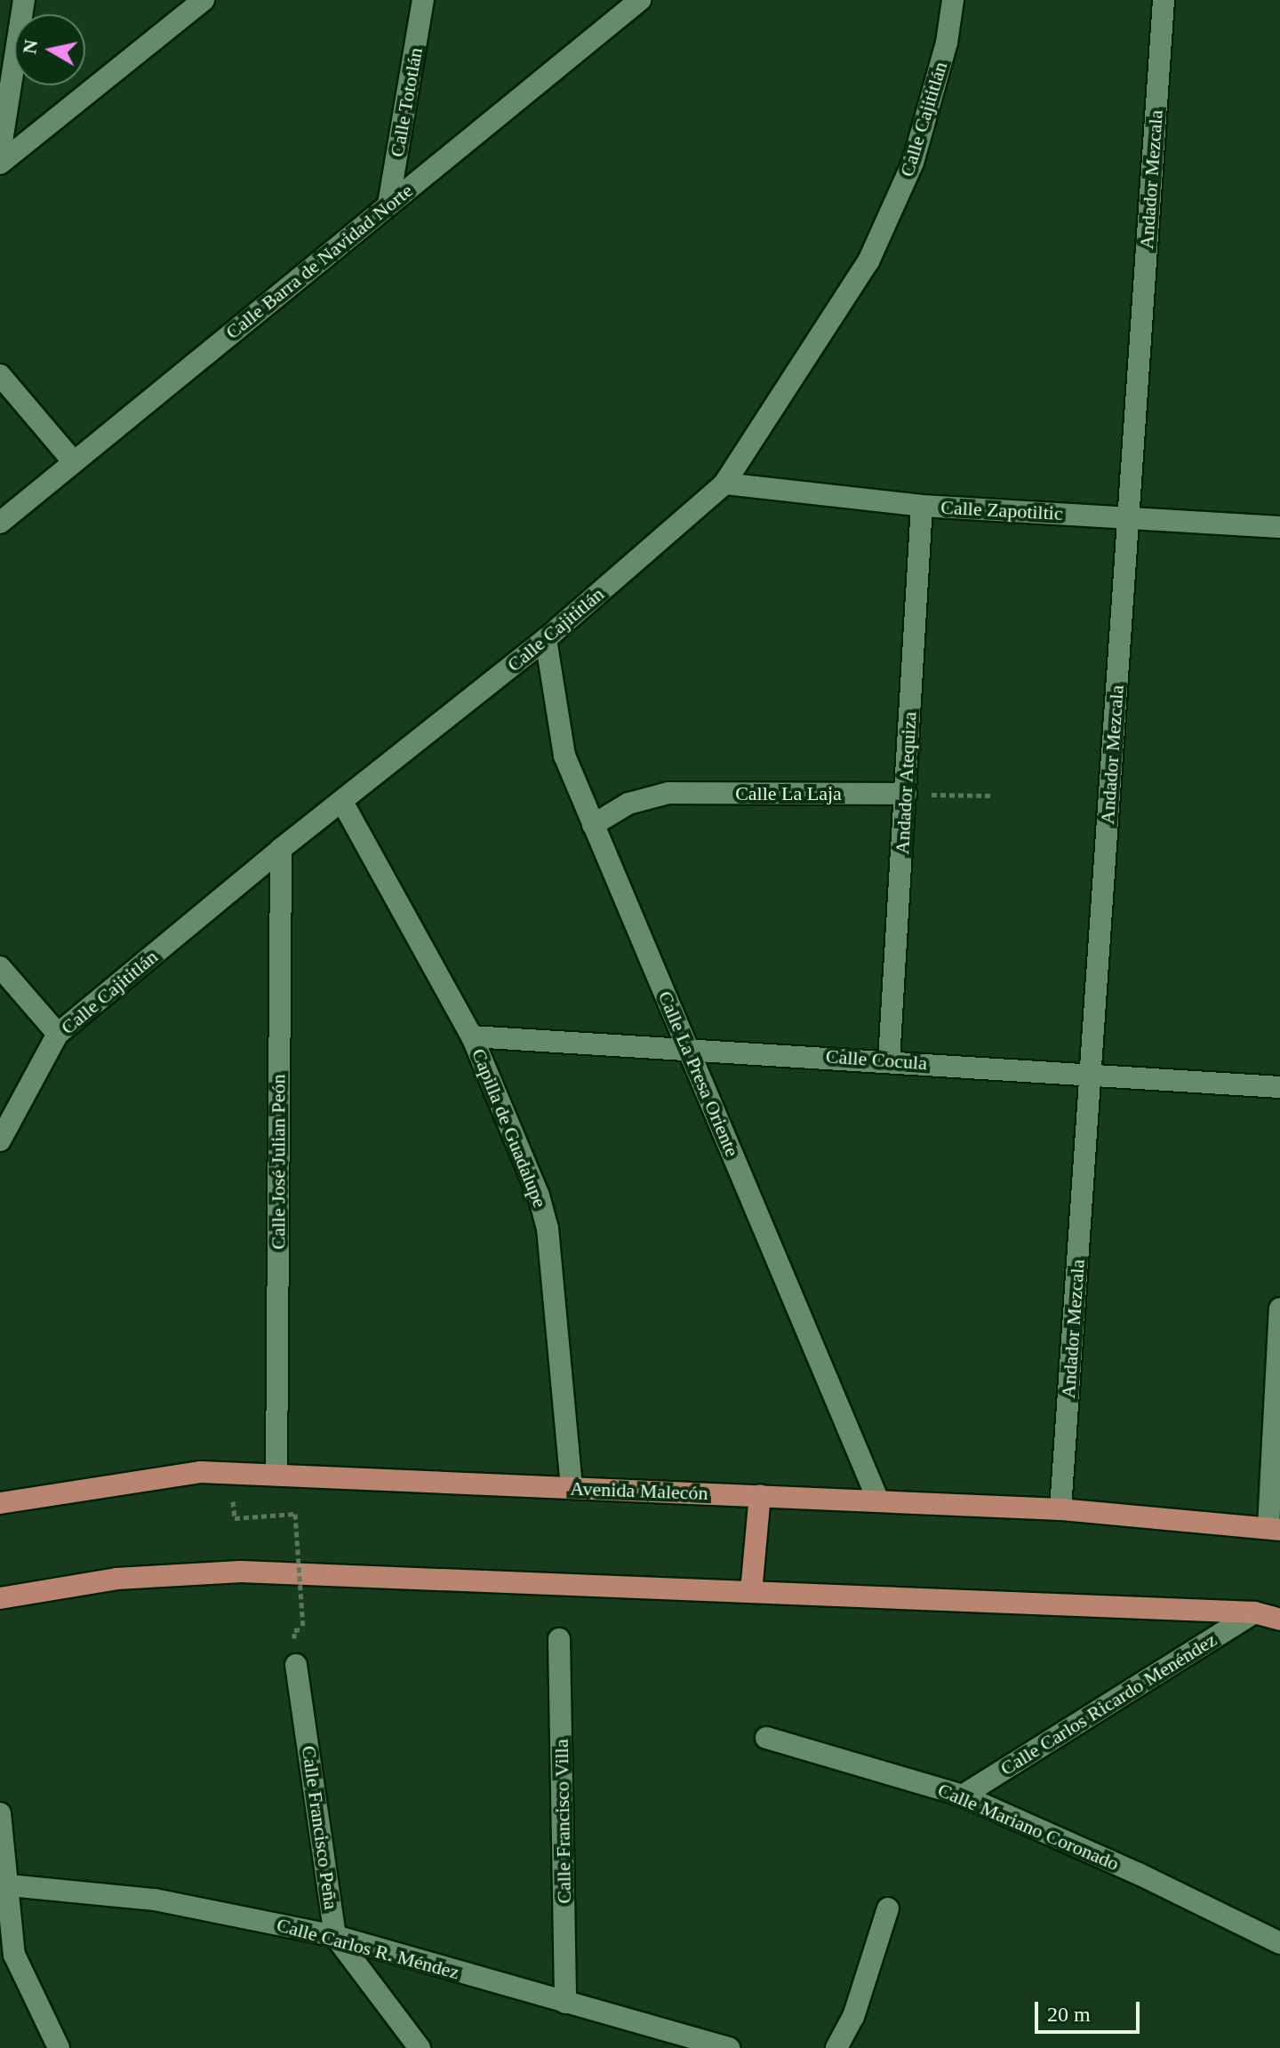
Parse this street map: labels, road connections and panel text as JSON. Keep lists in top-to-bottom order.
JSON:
{
  "streets": {
    "main road": ["Avenida Malecón"],
    "street": [
      "Calle Tototlán",
      "Calle Cajititlán",
      "Andador Mezcala",
      "Calle Barra de Navidad Norte",
      "Calle Zapotiltic",
      "Andador Atequiza",
      "Calle La Laja",
      "Calle Cocula",
      "Calle La Presa Oriente",
      "Capilla de Guadalupe",
      "Calle José Julian Peón",
      "Calle Carlos Ricardo Menéndez",
      "Calle Francisco Villa",
      "Calle Mariano Coronado",
      "Calle Francisco Peña",
      "Calle Carlos R. Méndez"
    ]
  },
  "crossings": [
    ["Calle Tototlán", "Calle Barra de Navidad Norte"],
    ["Calle Cajititlán", "Calle Zapotiltic"],
    ["Calle Cajititlán", "Calle La Presa Oriente"],
    ["Calle Cajititlán", "Capilla de Guadalupe"],
    ["Calle Cajititlán", "Calle José Julian Peón"],
    ["Andador Mezcala", "Calle Zapotiltic"],
    ["Andador Mezcala", "Calle Cocula"],
    ["Andador Mezcala", "Avenida Malecón"],
    ["Calle Zapotiltic", "Andador Atequiza"],
    ["Andador Atequiza", "Calle La Laja"],
    ["Andador Atequiza", "Calle Cocula"],
    ["Calle La Laja", "Calle La Presa Oriente"],
    ["Calle Cocula", "Calle La Presa Oriente"],
    ["Calle Cocula", "Capilla de Guadalupe"],
    ["Calle La Presa Oriente", "Avenida Malecón"],
    ["Capilla de Guadalupe", "Avenida Malecón"],
    ["Calle José Julian Peón", "Avenida Malecón"],
    ["Calle Carlos Ricardo Menéndez", "Calle Mariano Coronado"],
    ["Calle Francisco Villa", "Calle Carlos R. Méndez"],
    ["Calle Francisco Peña", "Calle Carlos R. Méndez"]
  ],
  "scale_bar": "20 m",
  "north": "left"
}
